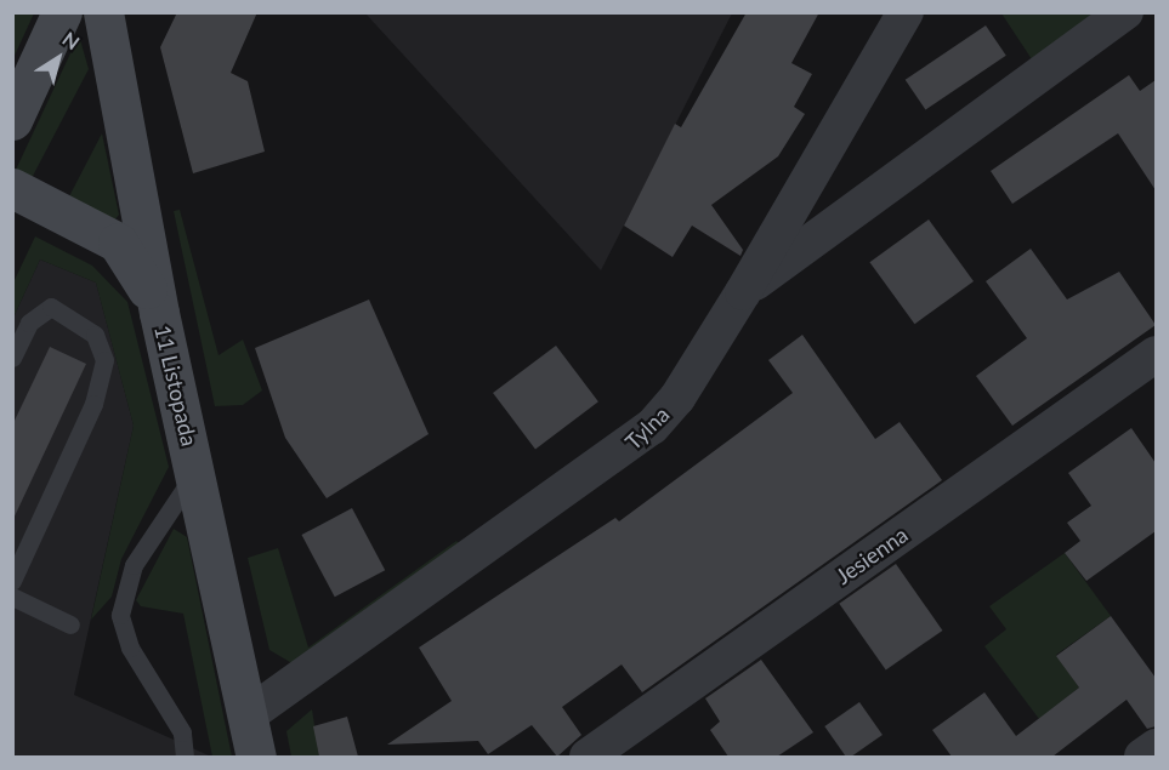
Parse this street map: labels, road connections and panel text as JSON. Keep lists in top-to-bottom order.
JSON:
{
  "streets": {
    "main road": ["11 Listopada"],
    "street": ["Tylna", "Jesienna"]
  },
  "crossings": [
    ["11 Listopada", "Tylna"]
  ],
  "north": "top right"
}
